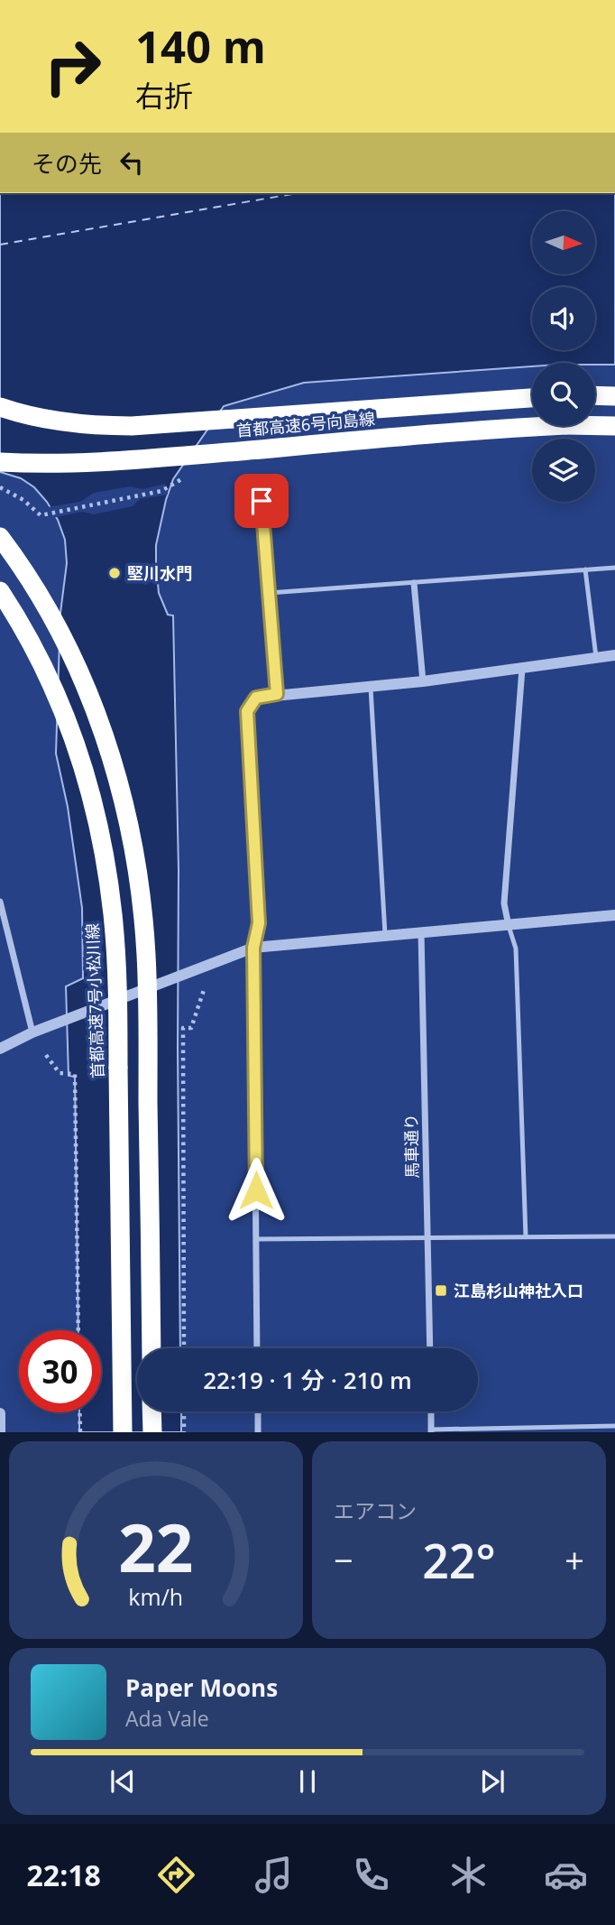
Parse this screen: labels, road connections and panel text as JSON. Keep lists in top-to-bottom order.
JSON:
{
  "streets": {
    "highway": ["首都高速6号向島線", "首都高速7号小松川線"],
    "street": ["馬車通り"]
  },
  "places": {
    "other": ["堅川水門"],
    "transit": ["江島杉山神社入口"]
  },
  "north": "right",
  "page": {
    "turn": ["140 m", "右折"],
    "then": "その先",
    "limit": "30",
    "trip": "22:19 · 1 分 · 210 m",
    "tile": "エアコン",
    "heat": ["−", "22°", "+"],
    "song": ["Paper Moons", "Ada Vale"],
    "tabs": "22:18",
    "gauge": ["22", "km/h"]
  }
}
